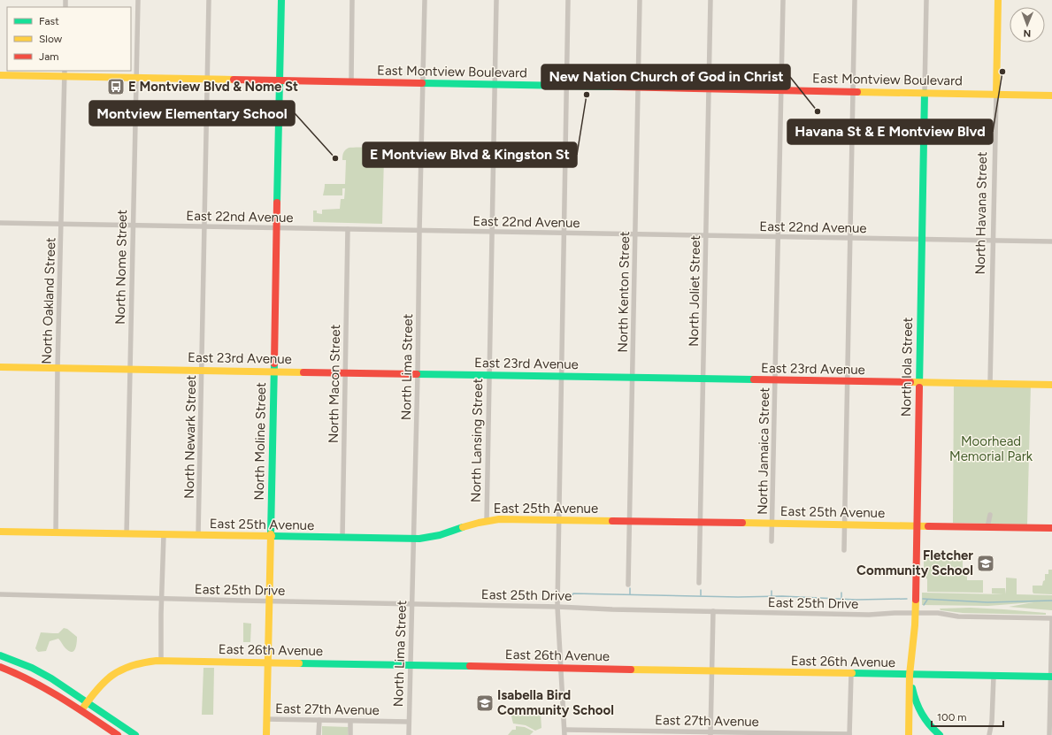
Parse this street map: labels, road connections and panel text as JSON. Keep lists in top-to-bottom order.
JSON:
{
  "streets": {
    "street": [
      "East Montview Boulevard",
      "North Havana Street",
      "East 22nd Avenue",
      "North Nome Street",
      "North Joliet Street",
      "North Kenton Street",
      "North Oakland Street",
      "East 23rd Avenue",
      "North Lima Street",
      "North Iola Street",
      "North Macon Street",
      "North Newark Street",
      "North Lansing Street",
      "North Moline Street",
      "North Jamaica Street",
      "East 25th Avenue",
      "East 25th Drive",
      "East 26th Avenue",
      "East 27th Avenue"
    ]
  },
  "crossings": [
    ["East Montview Boulevard", "North Havana Street"],
    ["East Montview Boulevard", "North Nome Street"],
    ["East Montview Boulevard", "North Joliet Street"],
    ["East Montview Boulevard", "North Kenton Street"],
    ["East Montview Boulevard", "North Oakland Street"],
    ["East Montview Boulevard", "North Lima Street"],
    ["East Montview Boulevard", "North Iola Street"],
    ["East Montview Boulevard", "North Newark Street"],
    ["East Montview Boulevard", "North Lansing Street"],
    ["East Montview Boulevard", "North Moline Street"],
    ["East Montview Boulevard", "North Jamaica Street"],
    ["North Havana Street", "East 22nd Avenue"],
    ["North Havana Street", "East 23rd Avenue"],
    ["East 22nd Avenue", "North Nome Street"],
    ["East 22nd Avenue", "North Joliet Street"],
    ["East 22nd Avenue", "North Kenton Street"],
    ["East 22nd Avenue", "North Oakland Street"],
    ["East 22nd Avenue", "North Lima Street"],
    ["East 22nd Avenue", "North Iola Street"],
    ["East 22nd Avenue", "North Macon Street"],
    ["East 22nd Avenue", "North Newark Street"],
    ["East 22nd Avenue", "North Lansing Street"],
    ["East 22nd Avenue", "North Moline Street"],
    ["East 22nd Avenue", "North Jamaica Street"],
    ["North Nome Street", "East 23rd Avenue"],
    ["North Nome Street", "East 25th Avenue"],
    ["North Joliet Street", "East 23rd Avenue"],
    ["North Joliet Street", "East 25th Avenue"],
    ["North Kenton Street", "East 23rd Avenue"],
    ["North Kenton Street", "East 25th Avenue"],
    ["North Oakland Street", "East 23rd Avenue"],
    ["North Oakland Street", "East 25th Avenue"],
    ["East 23rd Avenue", "North Lima Street"],
    ["East 23rd Avenue", "North Iola Street"],
    ["East 23rd Avenue", "North Macon Street"],
    ["East 23rd Avenue", "North Newark Street"],
    ["East 23rd Avenue", "North Lansing Street"],
    ["East 23rd Avenue", "North Moline Street"],
    ["East 23rd Avenue", "North Jamaica Street"],
    ["North Lima Street", "East 25th Avenue"],
    ["North Lima Street", "East 25th Drive"],
    ["North Lima Street", "East 26th Avenue"],
    ["North Lima Street", "East 27th Avenue"],
    ["North Iola Street", "East 25th Avenue"],
    ["North Iola Street", "East 25th Drive"],
    ["North Iola Street", "East 26th Avenue"],
    ["North Macon Street", "East 25th Avenue"],
    ["North Newark Street", "East 25th Avenue"],
    ["North Lansing Street", "East 25th Avenue"],
    ["North Moline Street", "East 25th Avenue"],
    ["North Moline Street", "East 25th Drive"],
    ["North Moline Street", "East 26th Avenue"],
    ["North Moline Street", "East 27th Avenue"],
    ["North Jamaica Street", "East 25th Avenue"]
  ],
  "parks": ["Moorhead Memorial Park"],
  "places": {
    "other": [
      "Havana St & E Montview Blvd",
      "E Montview Blvd & Kingston St",
      "New Nation Church of God in Christ",
      "Montview Elementary School"
    ],
    "bus stop": ["E Montview Blvd & Nome St"],
    "school or university": ["Fletcher Community School", "Isabella Bird Community School"]
  },
  "legend": ["Fast", "Slow", "Jam"],
  "scale_bar": "100 m",
  "north": "bottom"
}
